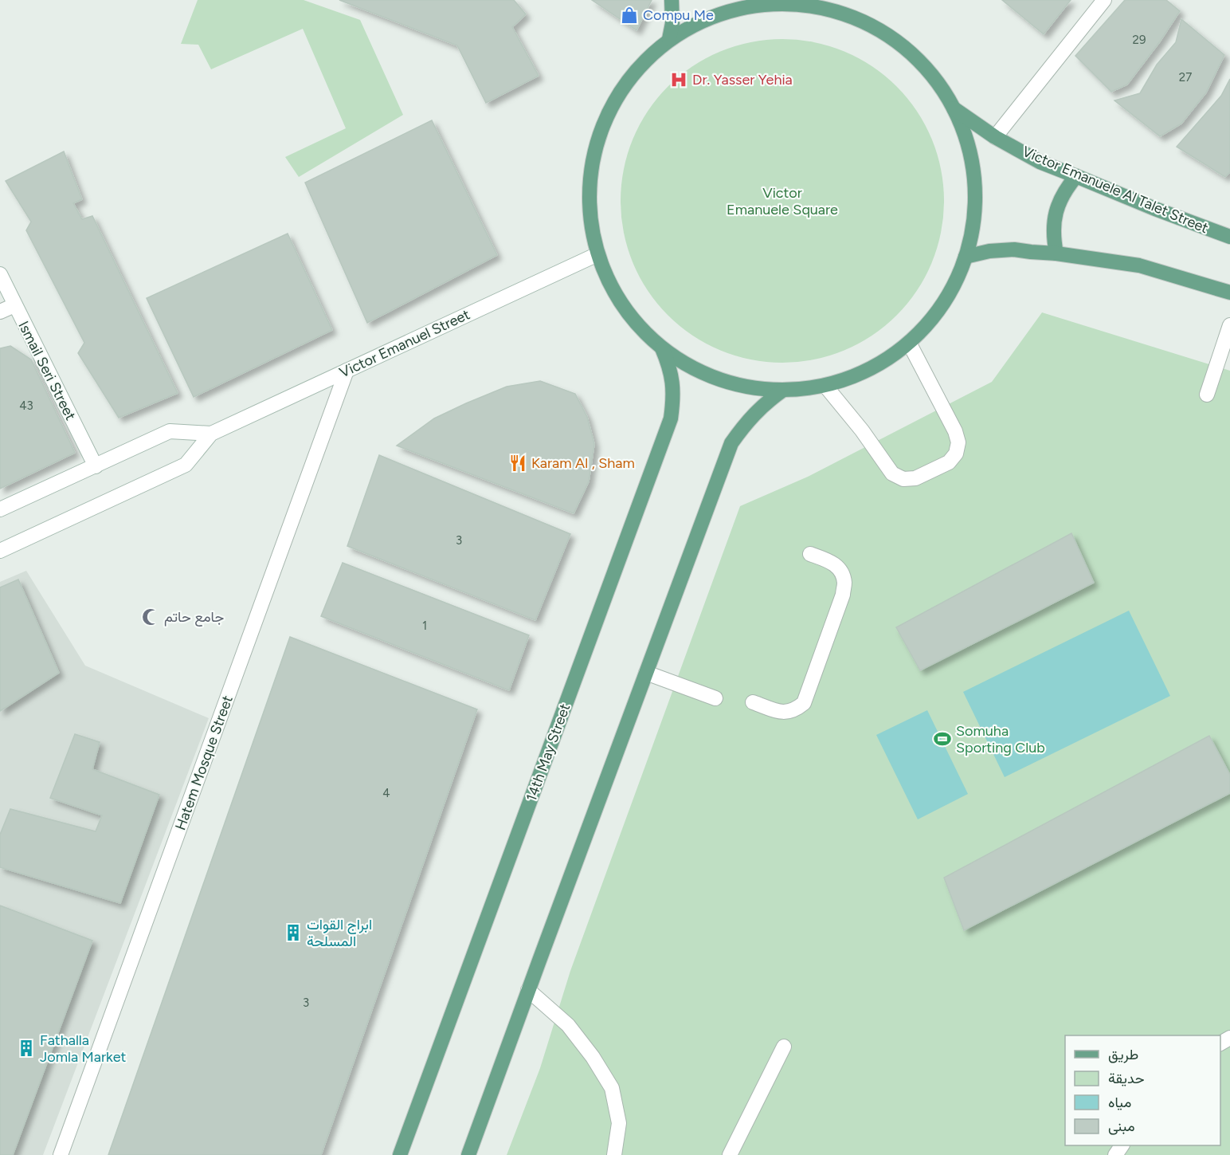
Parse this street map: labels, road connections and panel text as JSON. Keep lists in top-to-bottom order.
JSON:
{
  "streets": {
    "main road": ["Victor Emanuele Al Talet Street", "14th May Street"],
    "street": ["Victor Emanuel Street", "Ismail Seri Street", "Hatem Mosque Street"]
  },
  "crossings": [
    ["Victor Emanuel Street", "Ismail Seri Street"],
    ["Victor Emanuel Street", "Hatem Mosque Street"]
  ],
  "parks": ["Victor Emanuele Square"],
  "places": {
    "shop": ["Compu Me"],
    "hospital": ["Dr. Yasser Yehia"],
    "restaurant": ["Karam Al , Sham"],
    "mosque": ["جامع حاتم"],
    "sports": ["Somuha Sporting Club"],
    "building": ["ابراج القوات المسلحة", "Fathalla Jomla Market"]
  },
  "house_numbers": [
    "29",
    "27",
    "43",
    "3",
    "1",
    "4",
    "3"
  ],
  "legend": [
    "طريق",
    "حديقة",
    "مياه",
    "مبنى"
  ]
}
